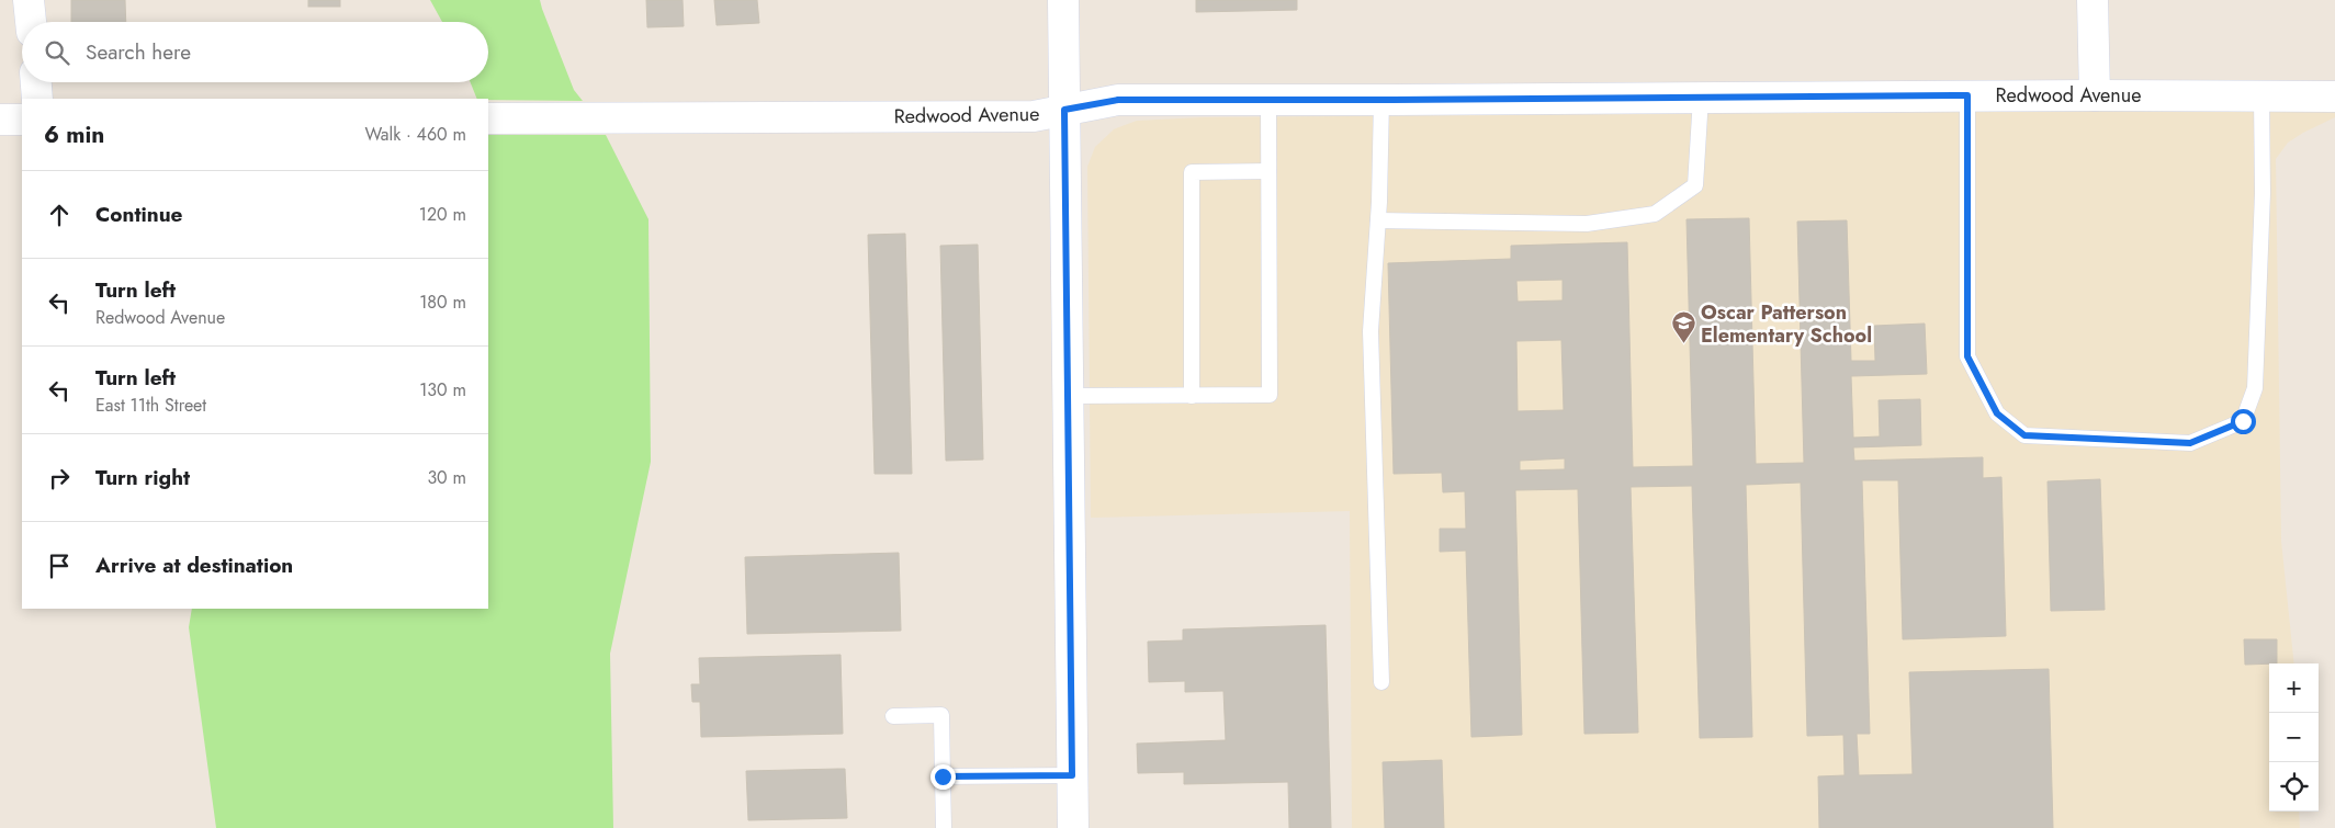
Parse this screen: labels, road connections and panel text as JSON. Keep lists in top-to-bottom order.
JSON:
{
  "streets": {
    "street": ["Redwood Avenue"]
  },
  "places": {
    "school or university": ["Oscar Patterson Elementary School"]
  },
  "page": {
    "search": "Search here",
    "heading": ["6 min", "Walk · 460 m"],
    "list": [
      ["Continue", "120 m"],
      ["Turn left", "Redwood Avenue", "180 m"],
      ["Turn left", "East 11th Street", "130 m"],
      ["Turn right", "30 m"],
      "Arrive at destination"
    ],
    "map_buttons": ["+", "−"]
  }
}
